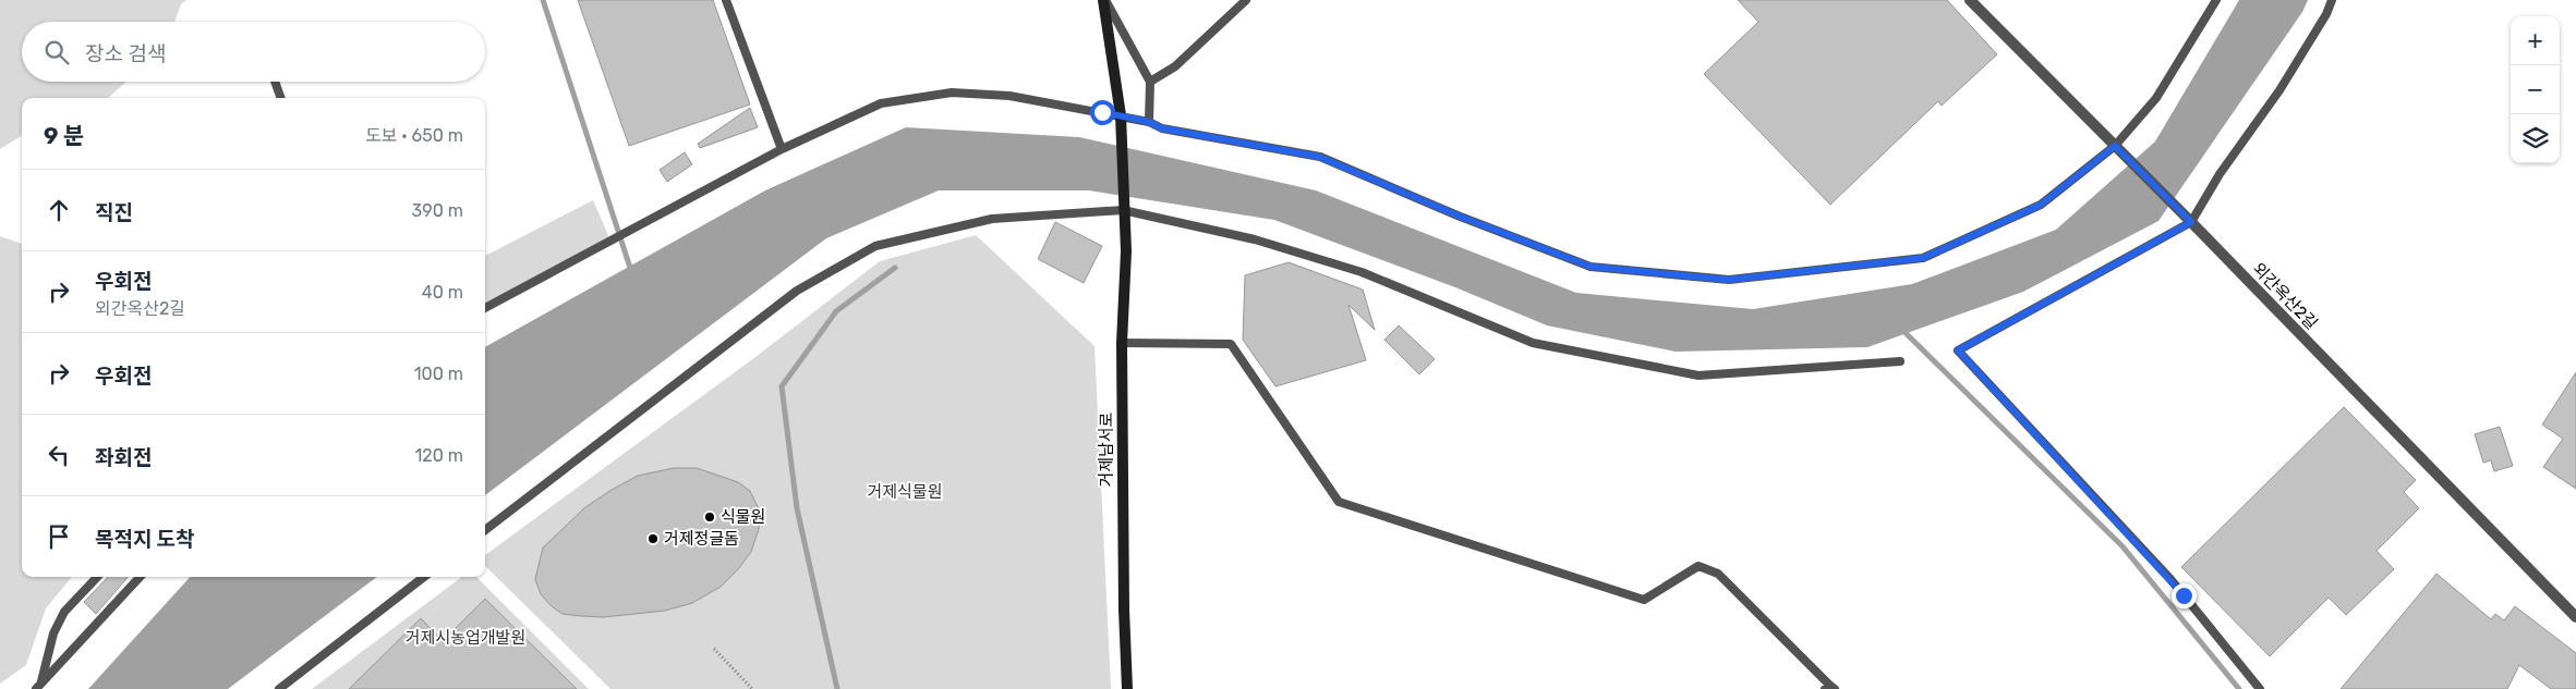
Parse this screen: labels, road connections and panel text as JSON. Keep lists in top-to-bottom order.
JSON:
{
  "streets": {
    "main road": ["거제남서로"],
    "street": ["외간옥산2길"]
  },
  "parks": ["거제식물원", "거제시농업개발원"],
  "places": ["식물원", "거제정글돔"],
  "page": {
    "map_buttons": ["+", "−"],
    "search": "장소 검색",
    "heading": ["9 분", "도보 · 650 m"],
    "list": [
      ["직진", "390 m"],
      ["우회전", "외간옥산2길", "40 m"],
      ["우회전", "100 m"],
      ["좌회전", "120 m"],
      "목적지 도착"
    ]
  }
}
